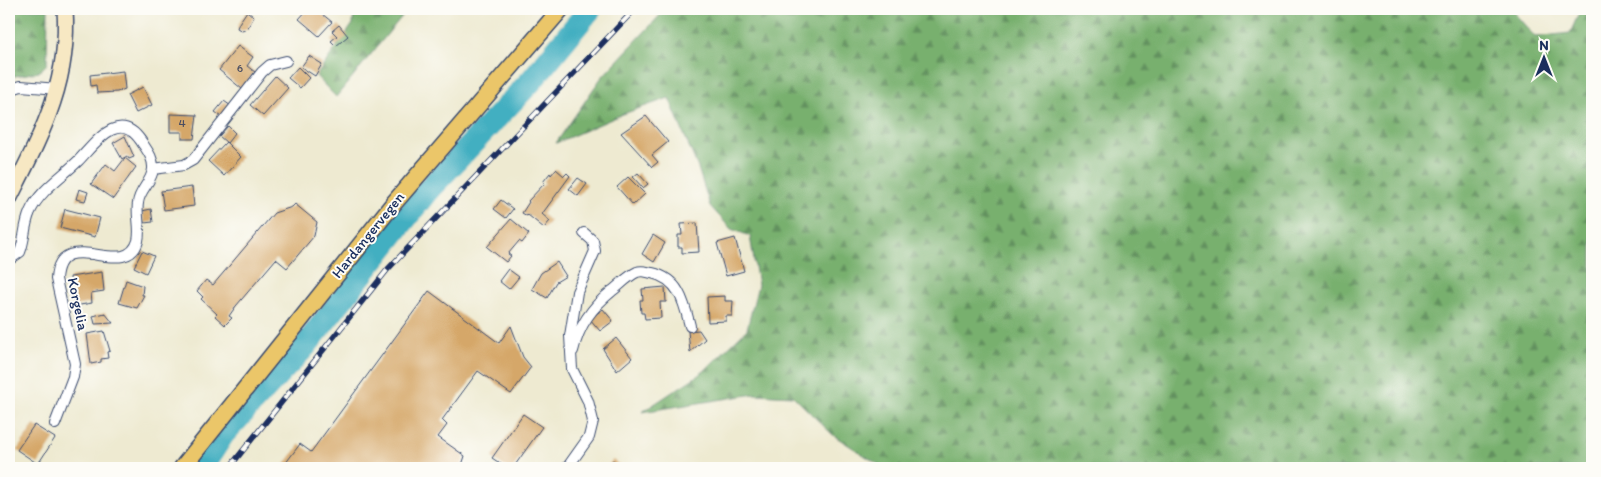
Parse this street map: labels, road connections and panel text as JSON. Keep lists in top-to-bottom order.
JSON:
{
  "streets": {
    "main road": ["Hardangervegen"],
    "street": ["Korgelia"]
  },
  "house_numbers": ["6", "4"],
  "north": "top"
}
